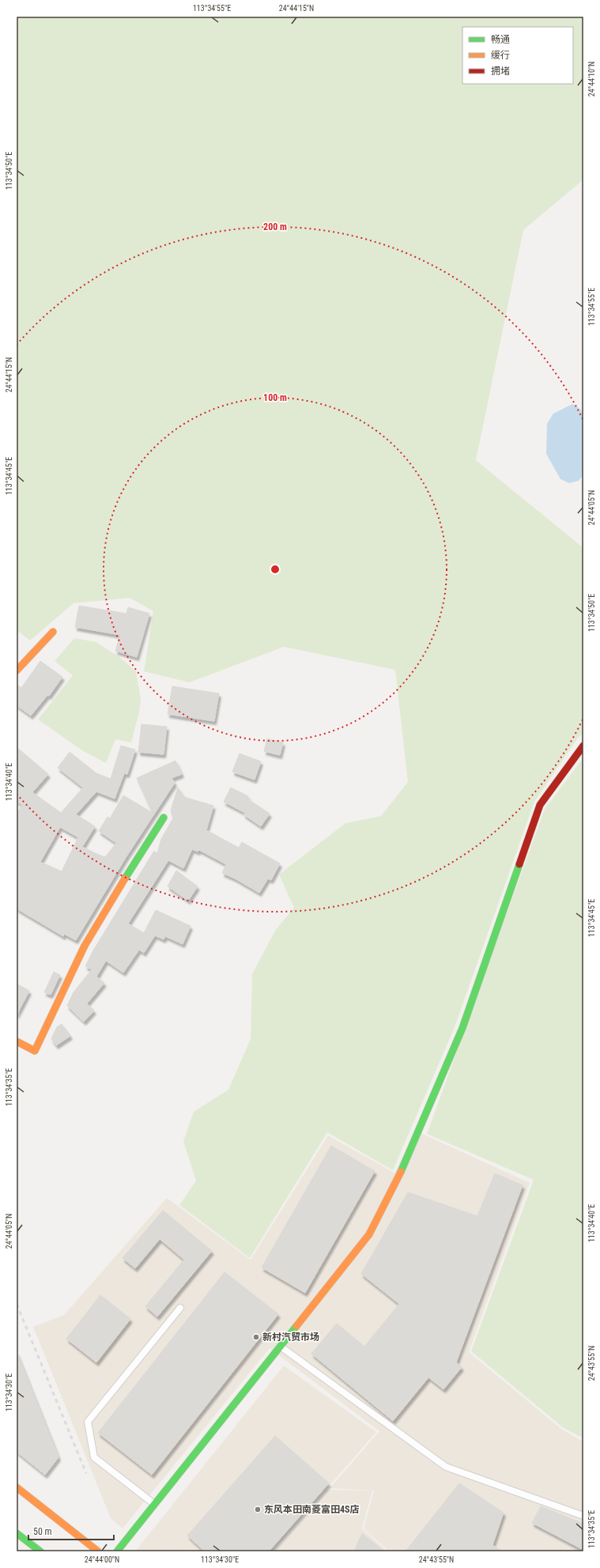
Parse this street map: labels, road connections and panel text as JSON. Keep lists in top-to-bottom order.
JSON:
{
  "places": ["新村汽贸市场", "东风本田南菱富田4S店"],
  "legend": ["畅通", "缓行", "拥堵"],
  "scale_bar": "50 m",
  "coordinates": [
    "113°34'55\"E",
    "24°44'15\"N",
    "24°44'10\"N",
    "113°34'50\"E",
    "113°34'45\"E",
    "24°44'05\"N",
    "113°34'40\"E",
    "113°34'35\"E",
    "24°43'55\"N",
    "113°34'30\"E",
    "24°44'00\"N"
  ],
  "rings": ["200 m", "100 m"]
}
